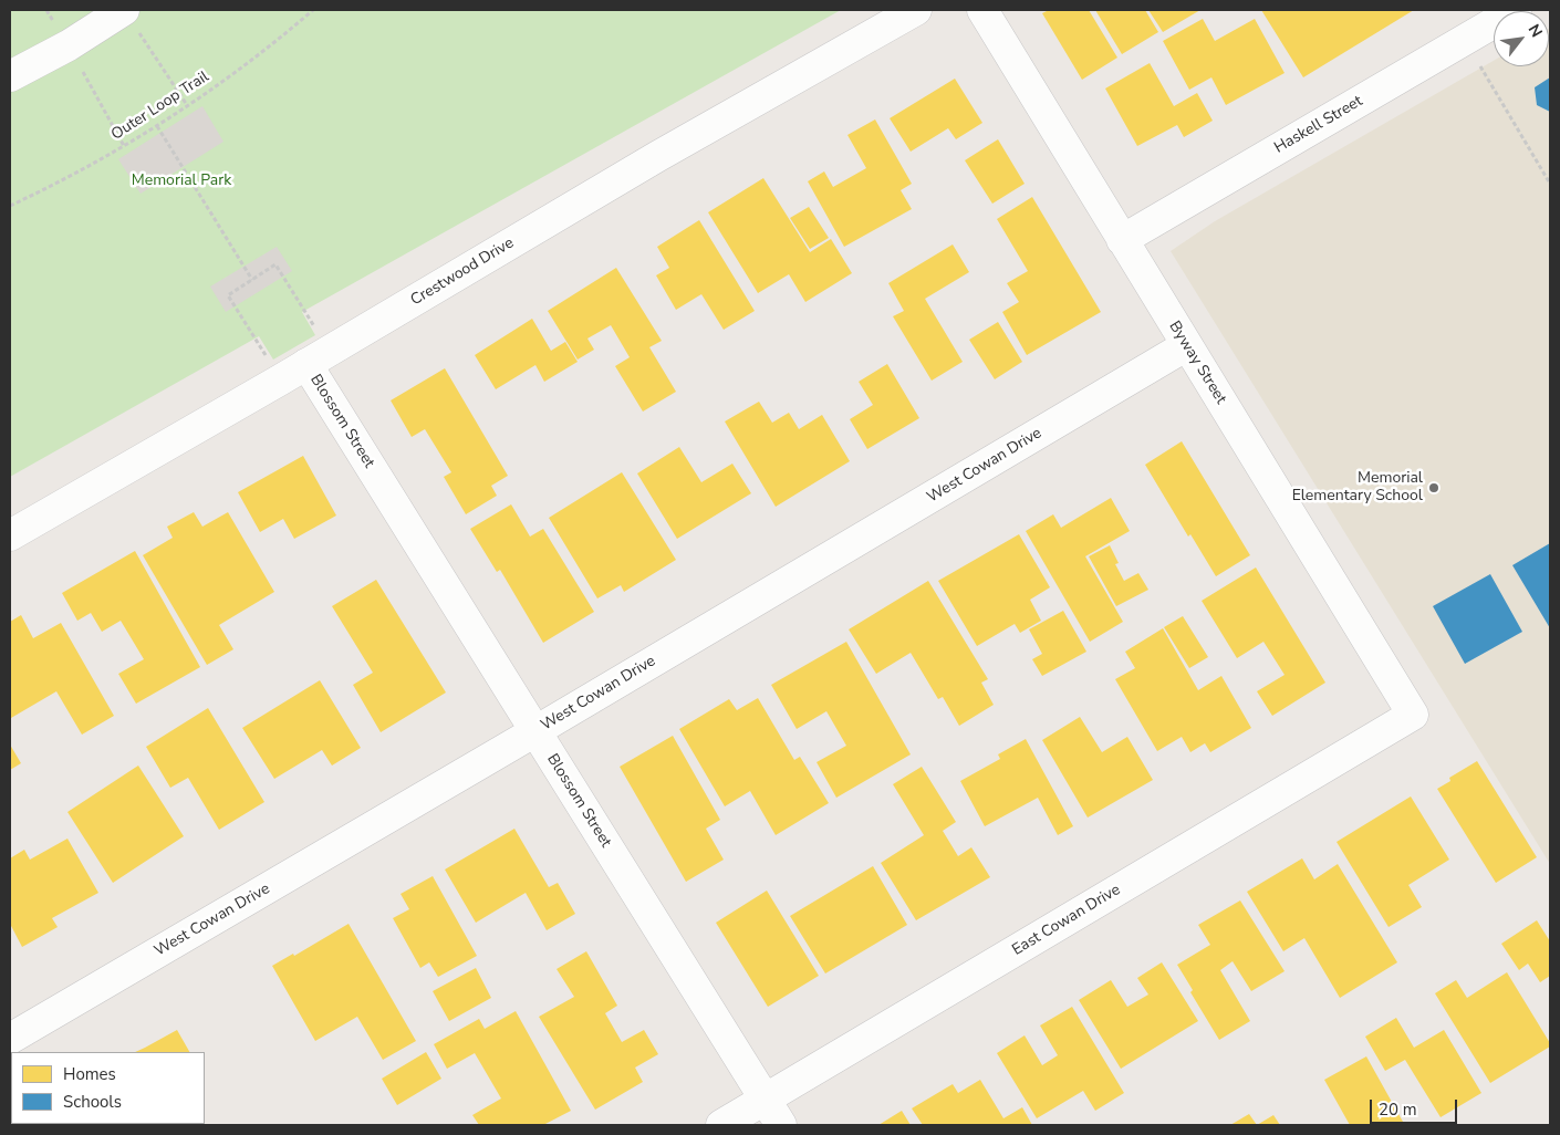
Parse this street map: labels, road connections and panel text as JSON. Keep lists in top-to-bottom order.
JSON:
{
  "streets": {
    "street": [
      "Haskell Street",
      "Crestwood Drive",
      "Byway Street",
      "Blossom Street",
      "West Cowan Drive",
      "East Cowan Drive"
    ],
    "path": ["Outer Loop Trail"]
  },
  "crossings": [
    ["Haskell Street", "Byway Street"],
    ["Crestwood Drive", "Blossom Street"],
    ["Byway Street", "West Cowan Drive"],
    ["Byway Street", "East Cowan Drive"],
    ["Blossom Street", "West Cowan Drive"],
    ["Blossom Street", "East Cowan Drive"]
  ],
  "parks": ["Memorial Park"],
  "places": ["Memorial Elementary School"],
  "legend": ["Homes", "Schools"],
  "scale_bar": "20 m",
  "north": "top right"
}
